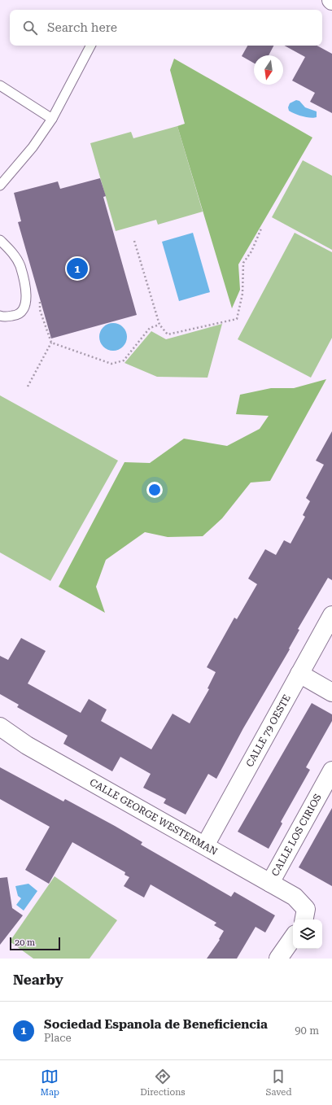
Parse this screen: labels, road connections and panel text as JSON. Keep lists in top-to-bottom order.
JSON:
{
  "streets": {
    "street": ["CALLE 79 OESTE", "CALLE GEORGE WESTERMAN", "CALLE LOS CIRIOS"]
  },
  "crossings": [
    ["CALLE 79 OESTE", "CALLE GEORGE WESTERMAN"],
    ["CALLE GEORGE WESTERMAN", "CALLE LOS CIRIOS"]
  ],
  "scale_bar": "20 m",
  "north": "bottom",
  "page": {
    "search": "Search here",
    "pins": "1",
    "scale": "20 m",
    "heading": "Nearby",
    "list": [
      {
        "mark": "1",
        "name": "Sociedad Espanola de Beneficiencia",
        "note": "Place",
        "value": "90 m"
      }
    ],
    "nav": ["Map", "Directions", "Saved"]
  }
}
